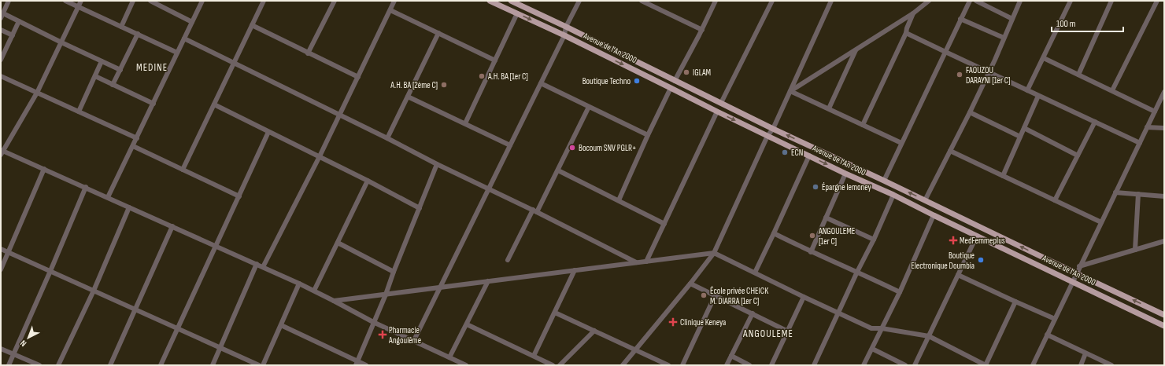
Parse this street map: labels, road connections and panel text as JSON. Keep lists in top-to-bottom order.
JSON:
{
  "streets": {
    "main road": ["Avenue de l'An 2000"]
  },
  "districts": ["MEDINE", "ANGOULEME"],
  "places": {
    "other": [
      "IGLAM",
      "FAOUZOU DARAYNI [1er C]",
      "A.H. BA [1er C]",
      "Boutique Techno",
      "A.H. BA [2ème C]",
      "Bocoum SNV PGLR+",
      "ECN",
      "Épargne lemoney",
      "ANGOULEME [1er C]",
      "Boutique Electronique Doumbia",
      "École privée CHEICK M. DIARRA [1er C]"
    ],
    "health": ["MedFemmeplus", "Clinique Keneya", "Pharmacie Angoulême"]
  },
  "scale_bar": "100 m",
  "north": "bottom left"
}
